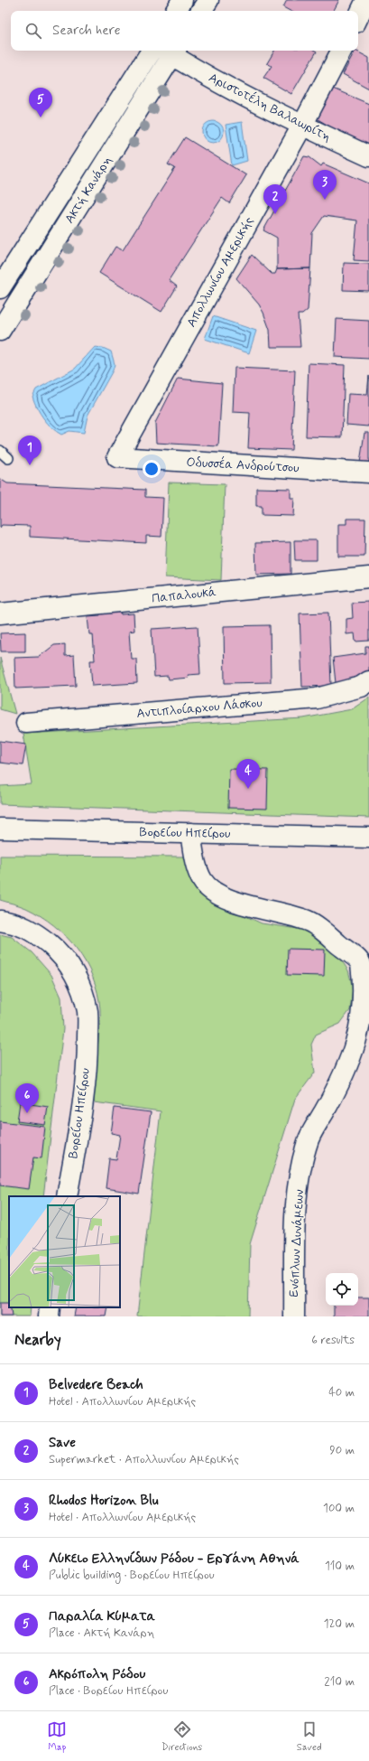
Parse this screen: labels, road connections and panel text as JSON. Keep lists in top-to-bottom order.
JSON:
{
  "streets": {
    "street": [
      "Αριστοτέλη Βαλαωρίτη",
      "Ακτή Κανάρη",
      "Απολλωνίου Αμερικής",
      "Οδυσσέα Ανδρούτσου",
      "Παπαλουκά",
      "Αντιπλοίαρχου Λάσκου",
      "Βορείου Ηπείρου",
      "Ενόπλων Δυνάμεων"
    ]
  },
  "crossings": [
    ["Αριστοτέλη Βαλαωρίτη", "Ακτή Κανάρη"],
    ["Αριστοτέλη Βαλαωρίτη", "Απολλωνίου Αμερικής"],
    ["Απολλωνίου Αμερικής", "Οδυσσέα Ανδρούτσου"],
    ["Βορείου Ηπείρου", "Ενόπλων Δυνάμεων"]
  ],
  "page": {
    "search": "Search here",
    "pins": [
      "5",
      "3",
      "2",
      "1",
      "4",
      "6"
    ],
    "heading": ["Nearby", "6 results"],
    "list": [
      {
        "mark": "1",
        "name": "Belvedere Beach",
        "note": "Hotel · Απολλωνίου Αμερικής",
        "value": "40 m"
      },
      {
        "mark": "2",
        "name": "Save",
        "note": "Supermarket · Απολλωνίου Αμερικής",
        "value": "90 m"
      },
      {
        "mark": "3",
        "name": "Rhodos Horizon Blu",
        "note": "Hotel · Απολλωνίου Αμερικής",
        "value": "100 m"
      },
      {
        "mark": "4",
        "name": "Λύκειο Ελληνίδων Ρόδου - Εργάνη Αθηνά",
        "note": "Public building · Βορείου Ηπείρου",
        "value": "110 m"
      },
      {
        "mark": "5",
        "name": "Παραλία Κύματα",
        "note": "Place · Ακτή Κανάρη",
        "value": "120 m"
      },
      {
        "mark": "6",
        "name": "Ακρόπολη Ρόδου",
        "note": "Place · Βορείου Ηπείρου",
        "value": "210 m"
      }
    ],
    "nav": ["Map", "Directions", "Saved"]
  }
}
